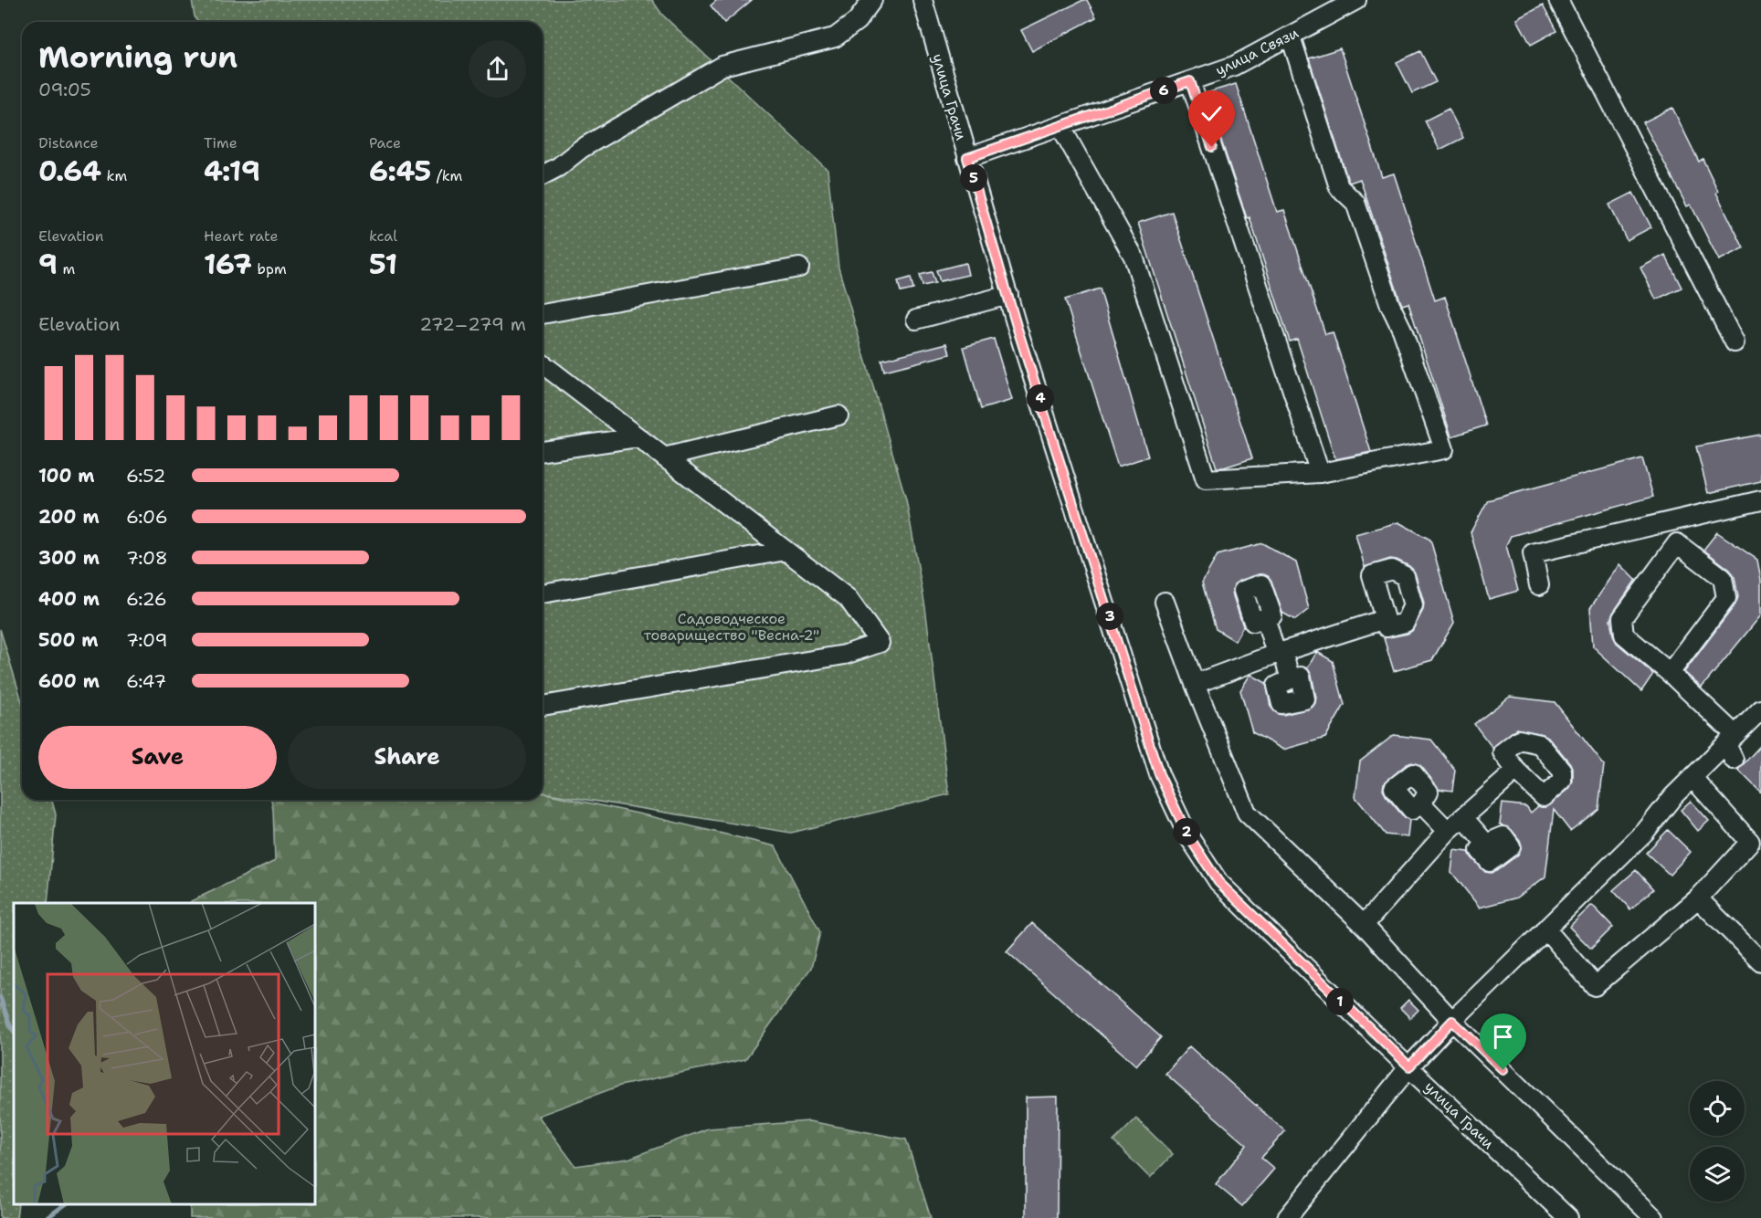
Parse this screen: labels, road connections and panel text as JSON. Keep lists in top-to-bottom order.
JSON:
{
  "streets": {
    "street": ["улица Связи", "улица Грачи"]
  },
  "crossings": [
    ["улица Связи", "улица Грачи"]
  ],
  "parks": ["Садоводческое товарищество \"Весна-2\""],
  "page": {
    "heading": ["Morning run", "09:05"],
    "pins": [
      "6",
      "5",
      "4",
      "3",
      "2",
      "1"
    ],
    "stats": [
      ["Distance", "0.64 km"],
      ["Time", "4:19"],
      ["Pace", "6:45 /km"],
      ["Elevation", "9 m"],
      ["Heart rate", "167 bpm"],
      ["kcal", "51"]
    ],
    "chart": ["Elevation", "272–279 m"],
    "list": [
      {
        "name": "100 m",
        "note": "6:52"
      },
      {
        "name": "200 m",
        "note": "6:06"
      },
      {
        "name": "300 m",
        "note": "7:08"
      },
      {
        "name": "400 m",
        "note": "6:26"
      },
      {
        "name": "500 m",
        "note": "7:09"
      },
      {
        "name": "600 m",
        "note": "6:47"
      }
    ],
    "buttons": ["Save", "Share"]
  }
}
